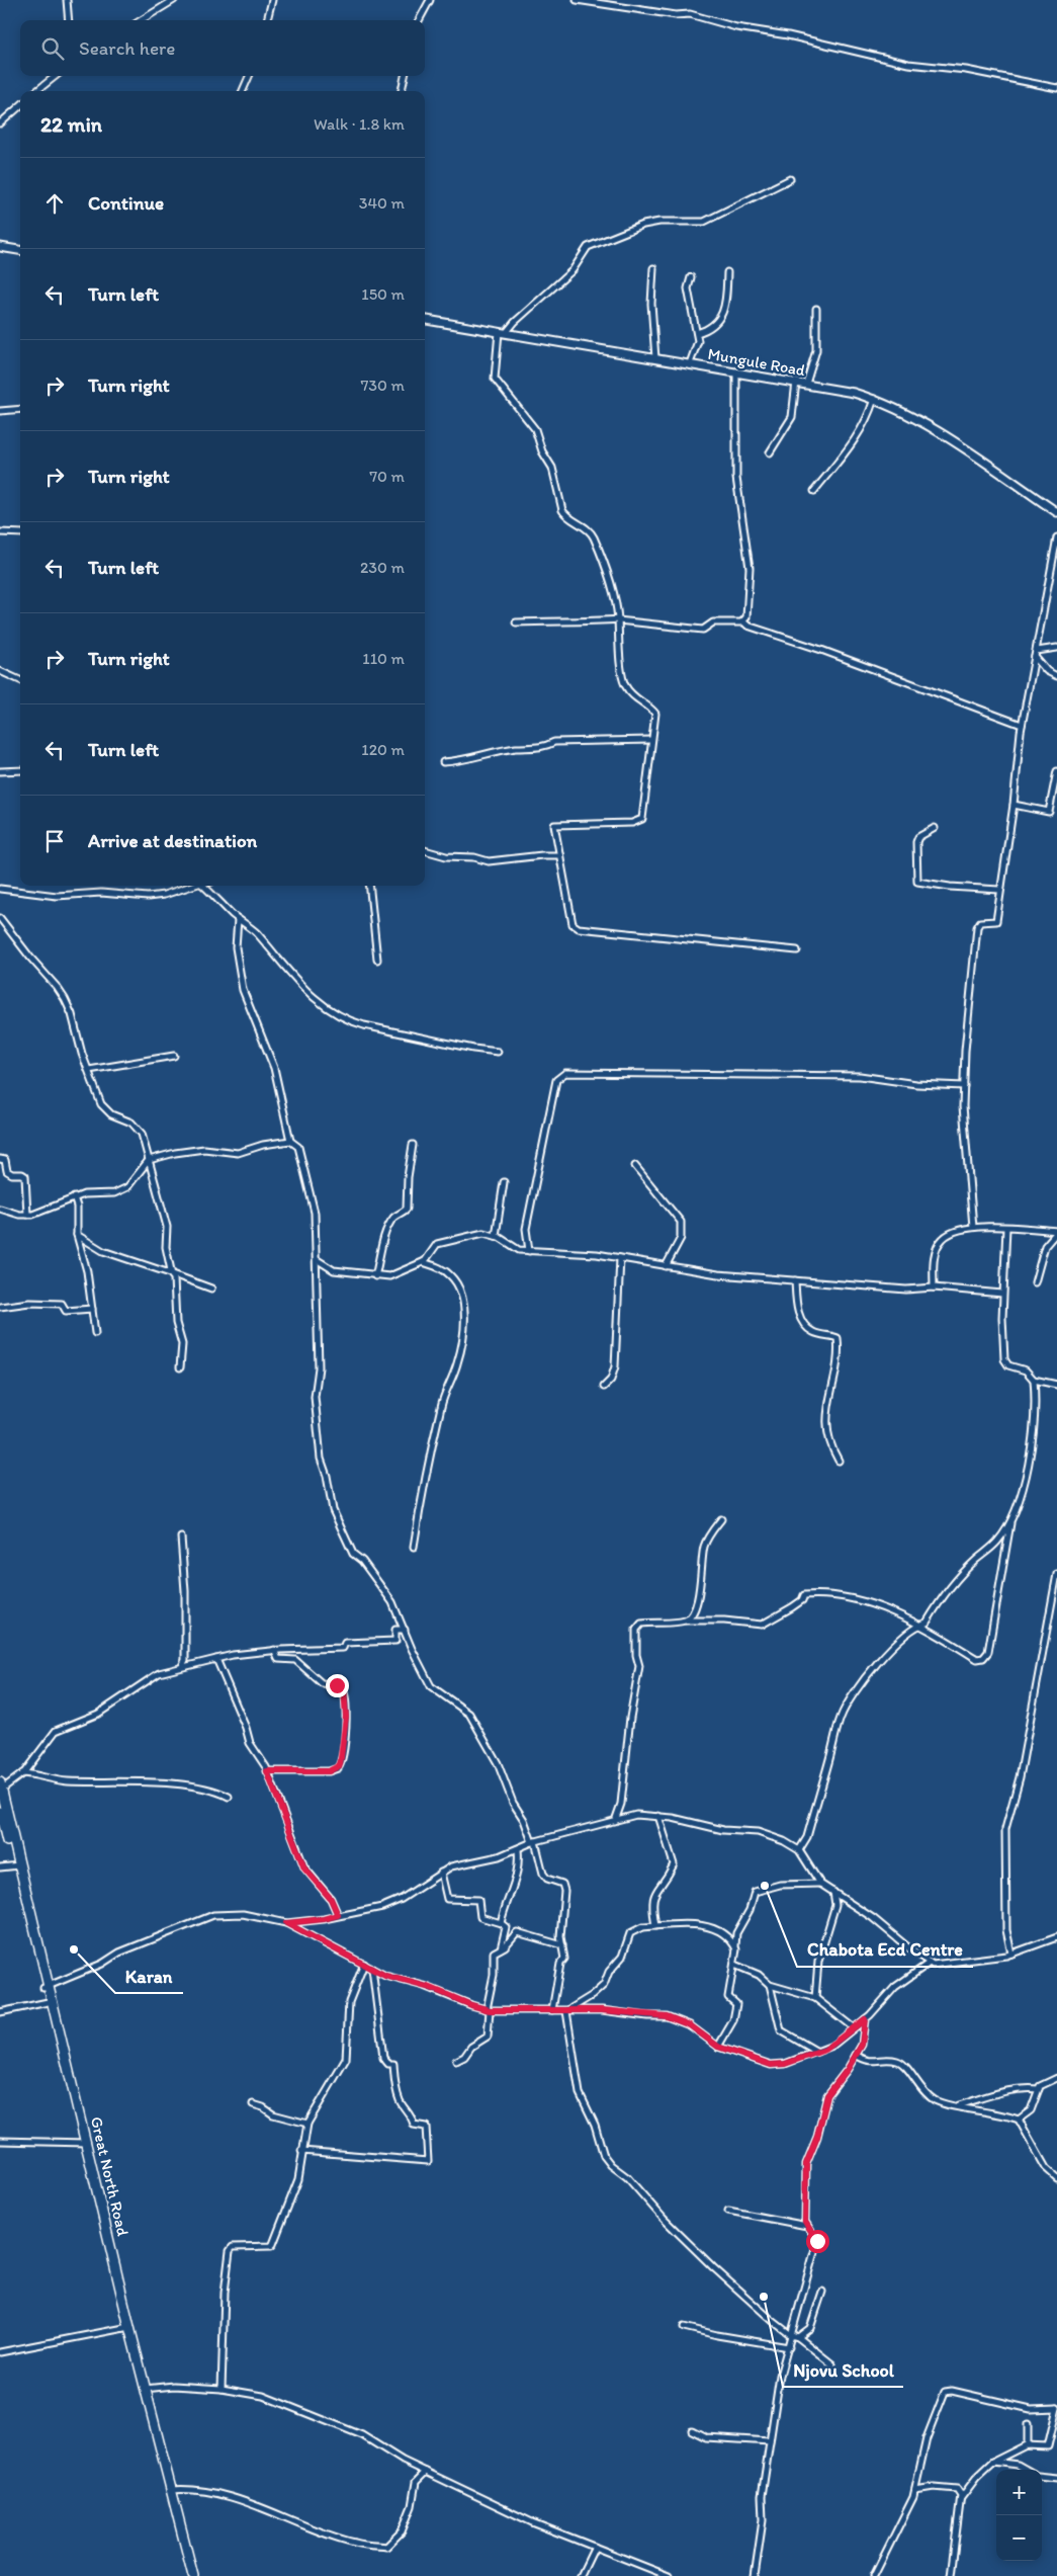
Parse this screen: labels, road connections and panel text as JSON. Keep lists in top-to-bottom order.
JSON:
{
  "streets": {
    "highway": ["Great North Road"],
    "street": ["Mungule Road"]
  },
  "places": ["Chabota Ecd Centre", "Karan", "Njovu School"],
  "page": {
    "search": "Search here",
    "heading": ["22 min", "Walk · 1.8 km"],
    "list": [
      ["Continue", "340 m"],
      ["Turn left", "150 m"],
      ["Turn right", "730 m"],
      ["Turn right", "70 m"],
      ["Turn left", "230 m"],
      ["Turn right", "110 m"],
      ["Turn left", "120 m"],
      "Arrive at destination"
    ],
    "map_buttons": ["+", "−"]
  }
}
